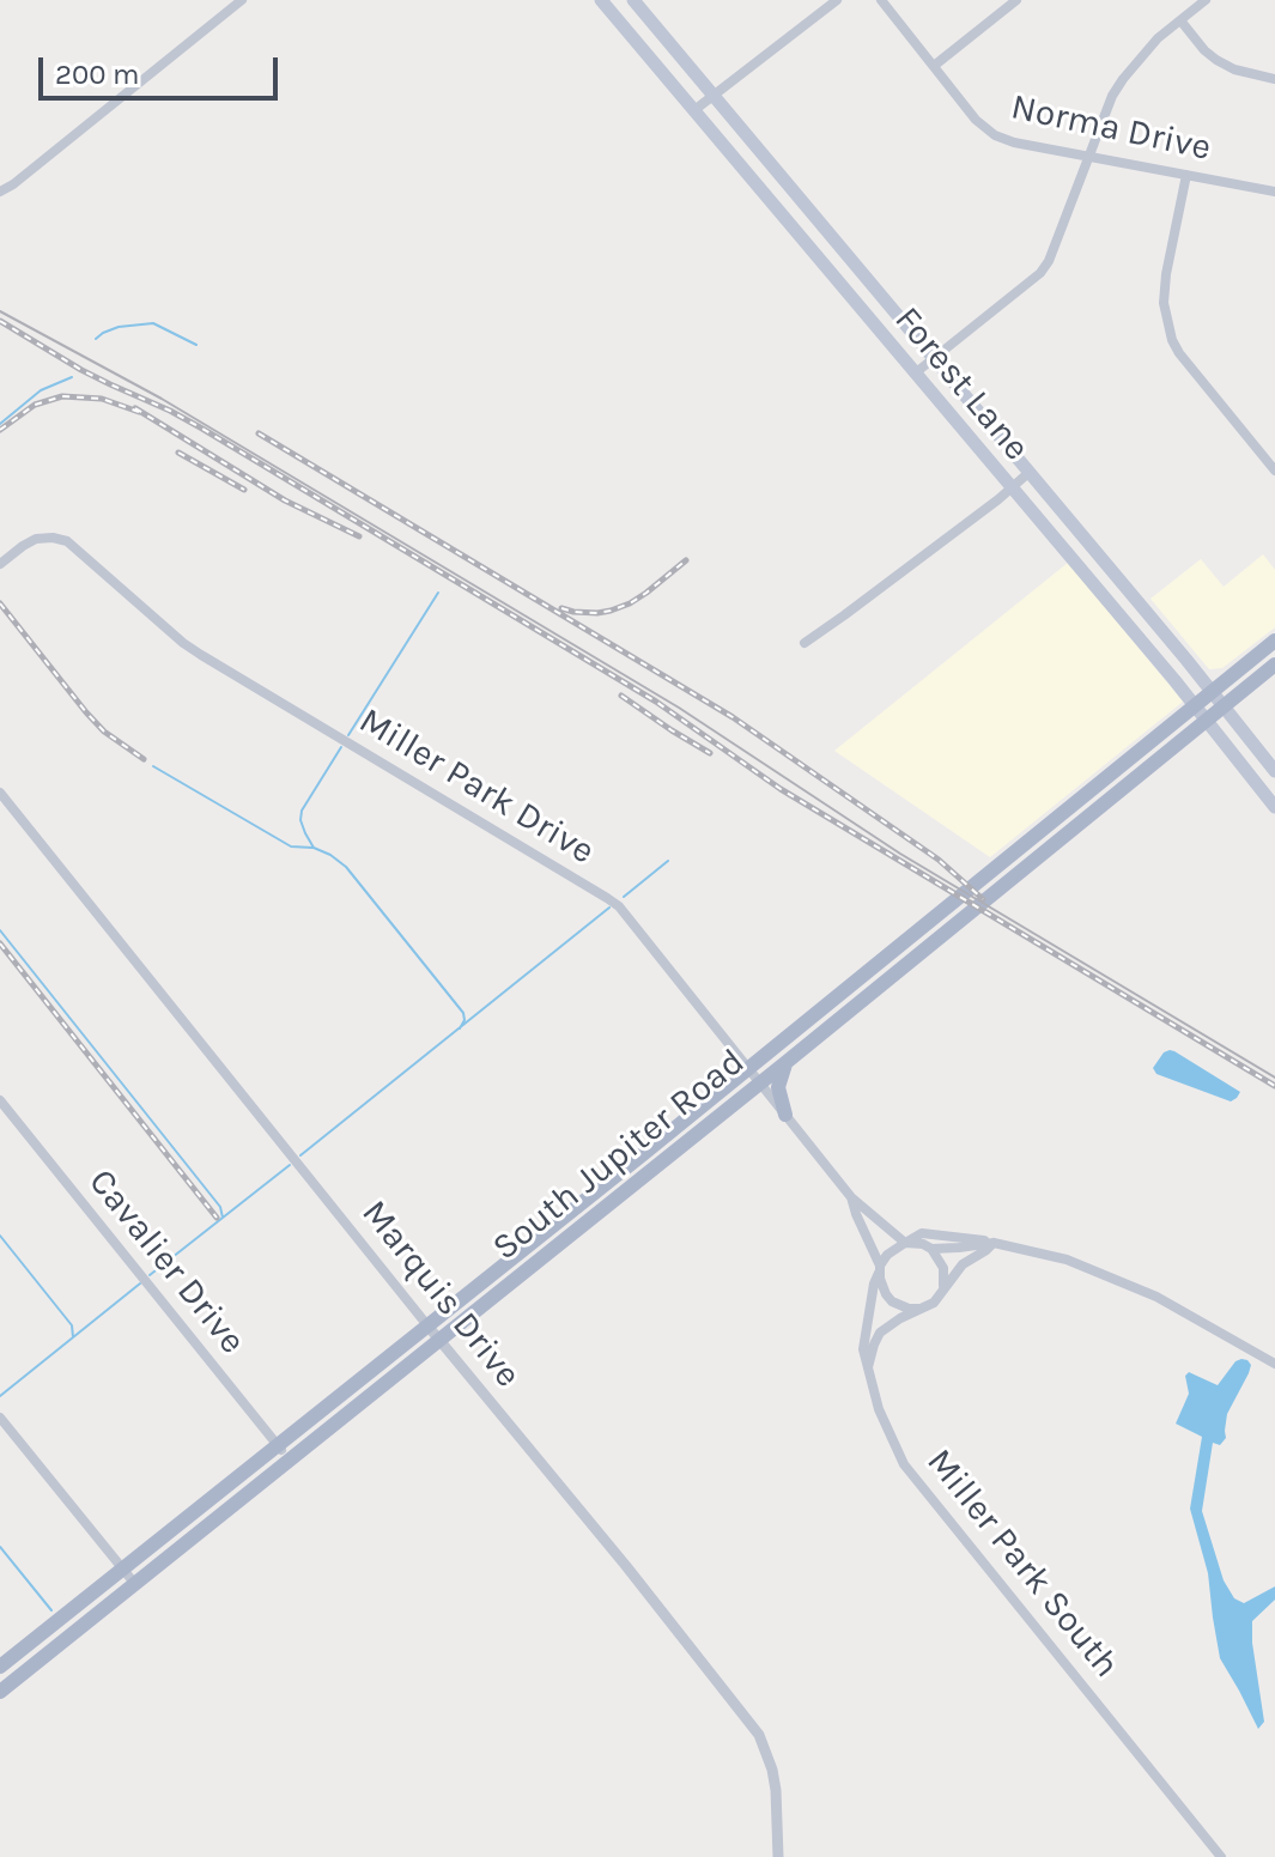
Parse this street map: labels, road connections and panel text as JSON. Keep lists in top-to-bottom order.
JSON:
{
  "streets": {
    "main road": ["Forest Lane", "South Jupiter Road"],
    "street": [
      "Norma Drive",
      "Miller Park Drive",
      "Cavalier Drive",
      "Marquis Drive",
      "Miller Park South"
    ]
  },
  "crossings": [
    ["Forest Lane", "South Jupiter Road"],
    ["Miller Park Drive", "South Jupiter Road"],
    ["South Jupiter Road", "Cavalier Drive"],
    ["South Jupiter Road", "Marquis Drive"]
  ],
  "scale_bar": "200 m"
}
